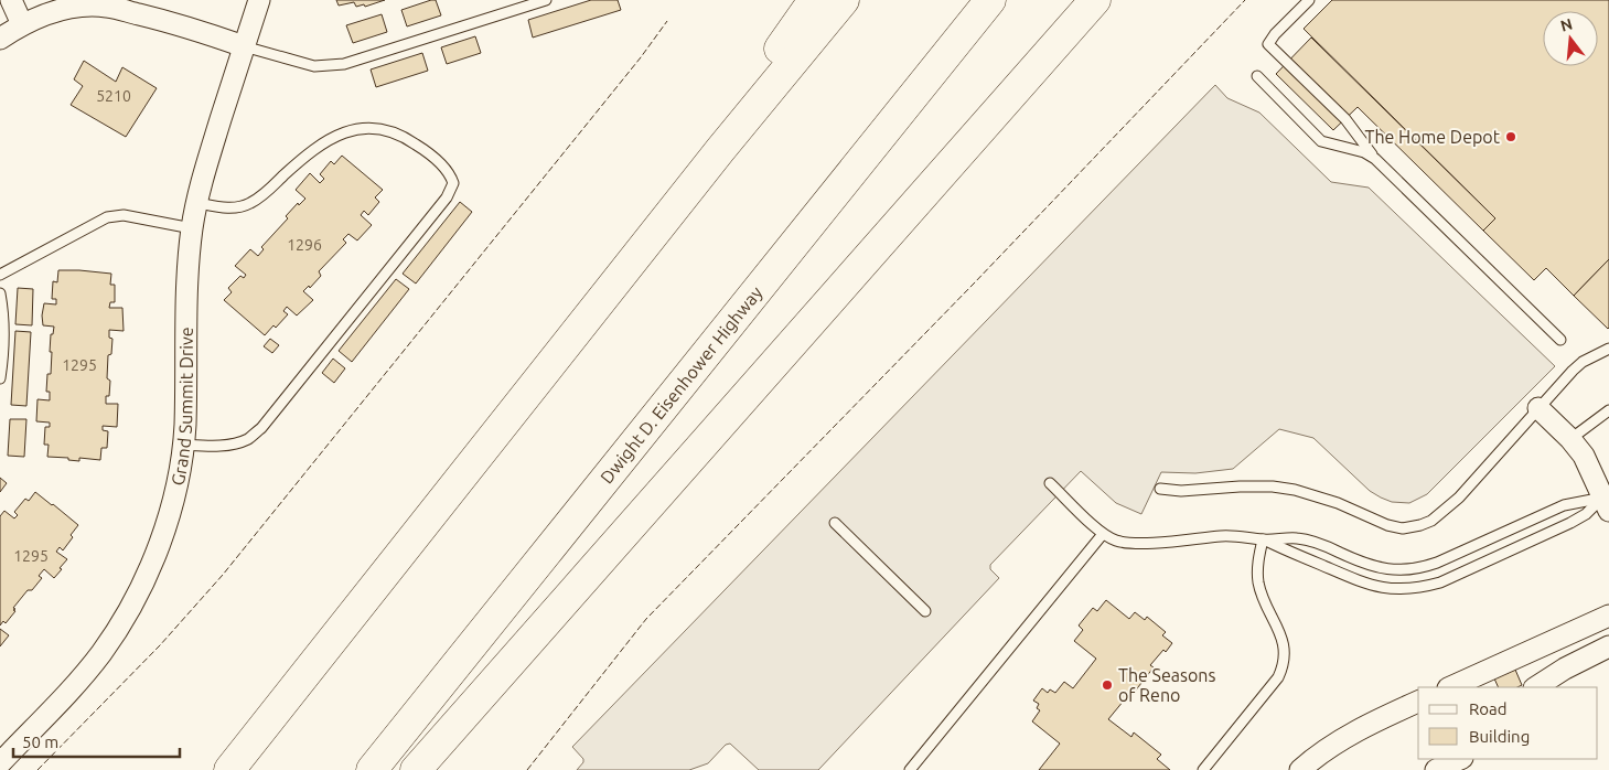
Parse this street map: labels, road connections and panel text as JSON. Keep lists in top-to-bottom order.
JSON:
{
  "streets": {
    "highway": ["Dwight D. Eisenhower Highway"],
    "street": ["Grand Summit Drive"]
  },
  "places": ["The Home Depot", "The Seasons of Reno"],
  "house_numbers": [
    "5210",
    "1296",
    "1295",
    "1295"
  ],
  "legend": ["Road", "Building"],
  "scale_bar": "50 m",
  "north": "top"
}
